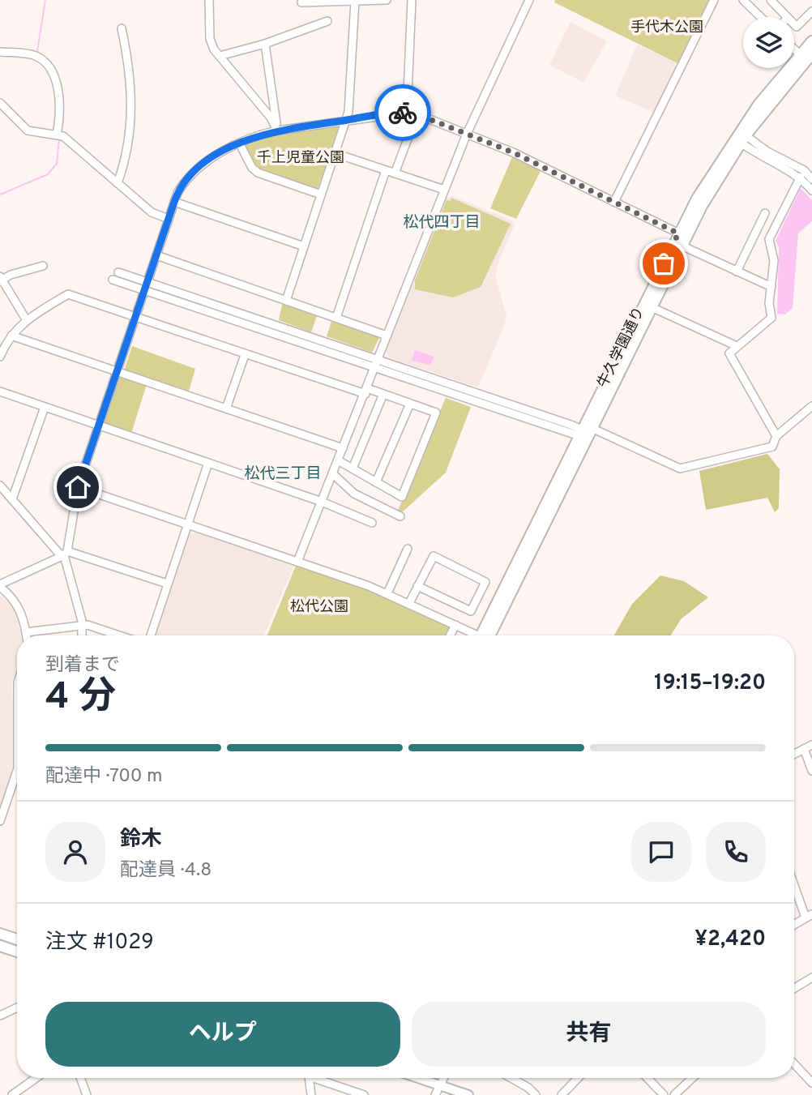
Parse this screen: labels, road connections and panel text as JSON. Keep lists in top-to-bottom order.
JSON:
{
  "streets": {
    "highway": ["牛久学園通り"]
  },
  "districts": ["松代四丁目", "松代三丁目"],
  "parks": ["手代木公園", "千上児童公園", "松代公園"],
  "page": {
    "heading": ["4 分", "到着まで", "19:15–19:20"],
    "panel": [
      "鈴木",
      "配達員 · 4.8",
      "注文 #1029",
      "¥2,420"
    ],
    "bar": "配達中 · 700 m",
    "buttons": ["ヘルプ", "共有"]
  }
}
